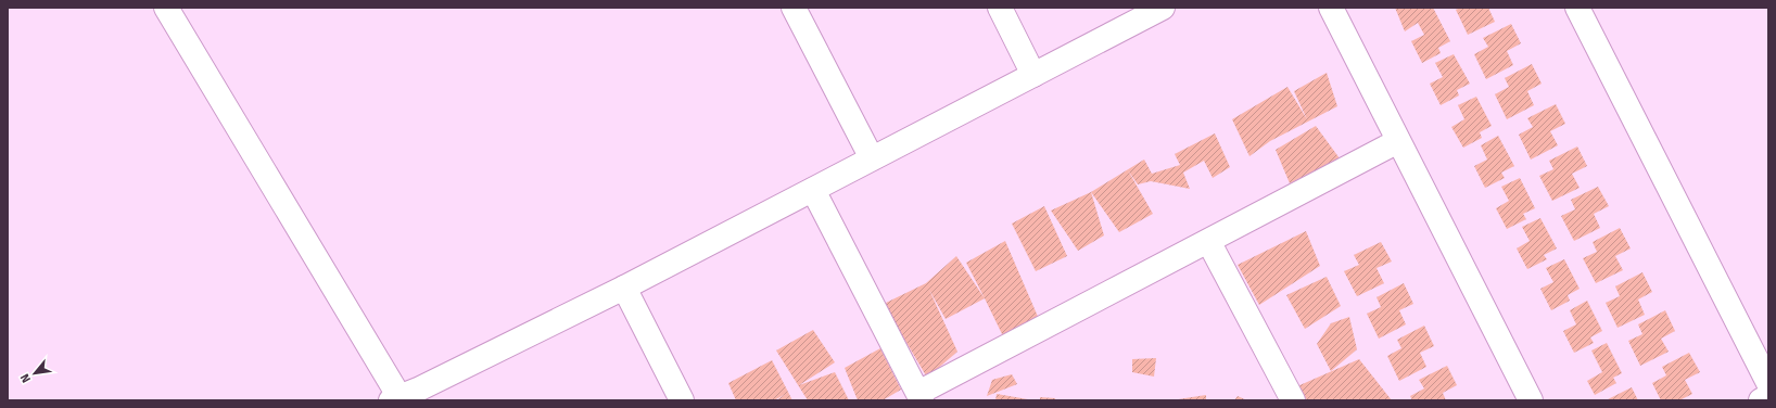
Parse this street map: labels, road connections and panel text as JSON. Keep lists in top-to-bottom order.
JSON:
{
  "north": "bottom left"
}
